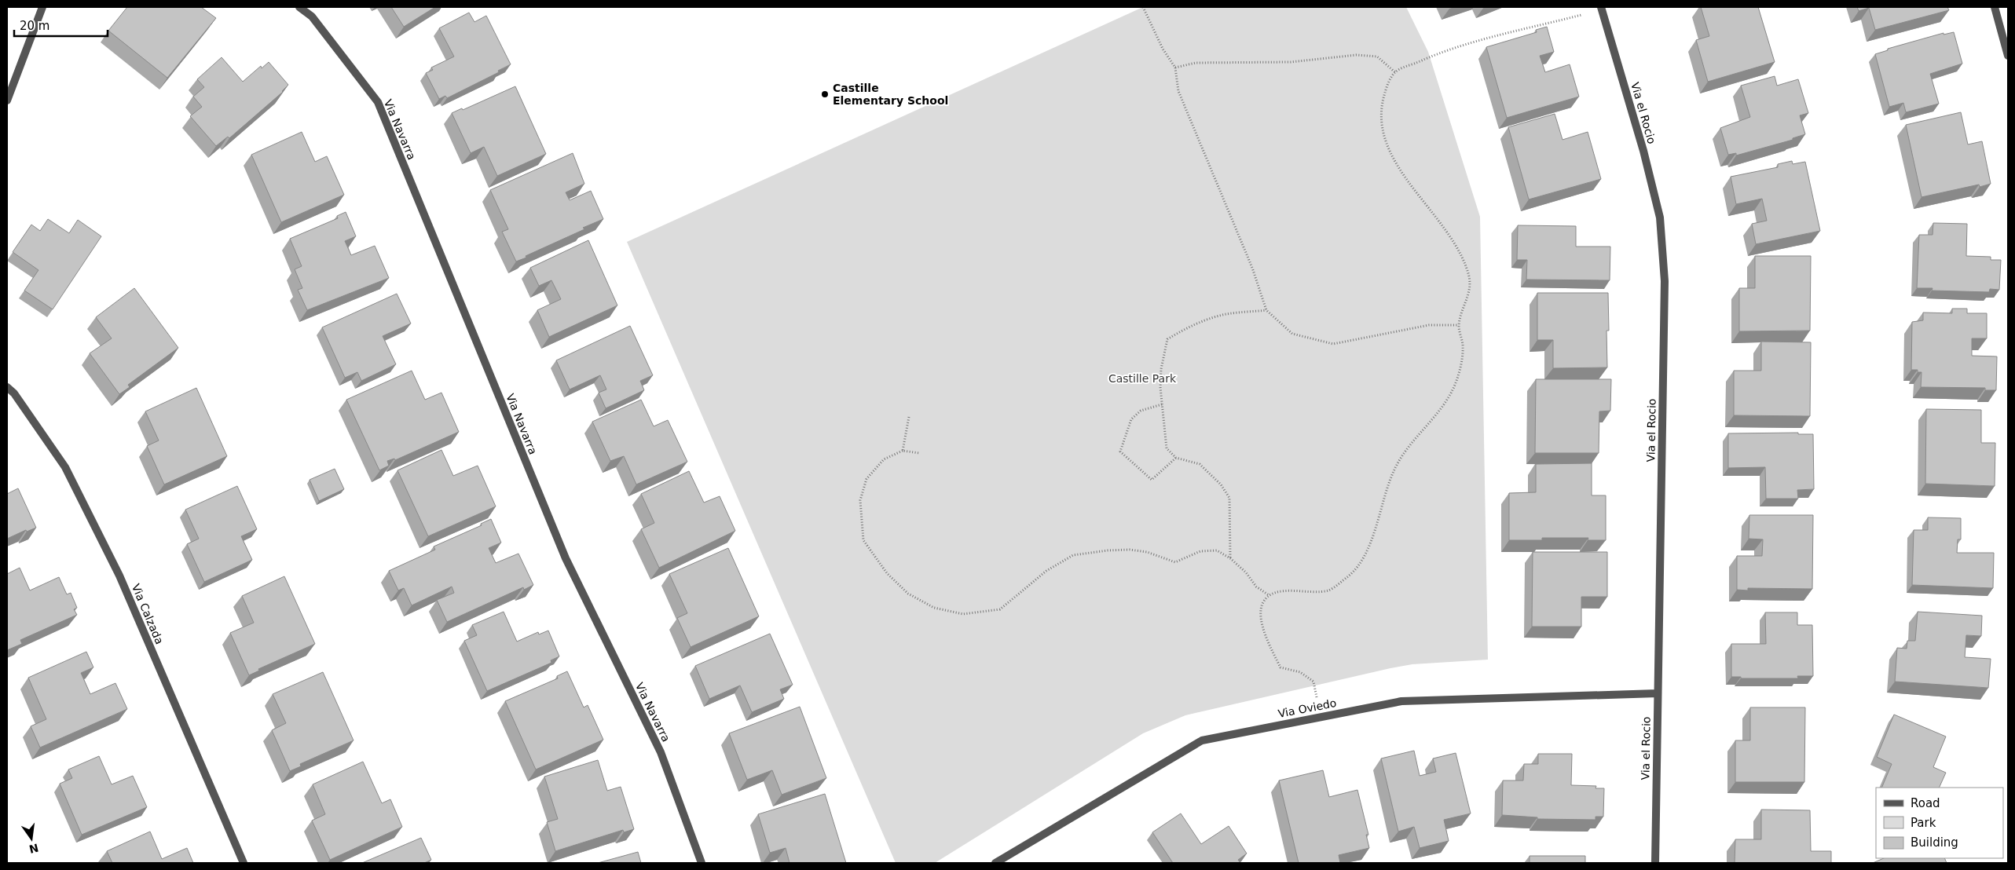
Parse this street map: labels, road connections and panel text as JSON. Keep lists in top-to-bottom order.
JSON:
{
  "streets": {
    "street": [
      "Via el Rocio",
      "Via Navarra",
      "Via Calzada",
      "Via Oviedo"
    ]
  },
  "crossings": [
    ["Via el Rocio", "Via Oviedo"]
  ],
  "parks": ["Castille Park"],
  "places": ["Castille Elementary School"],
  "legend": ["Road", "Park", "Building"],
  "scale_bar": "20 m",
  "north": "bottom"
}
